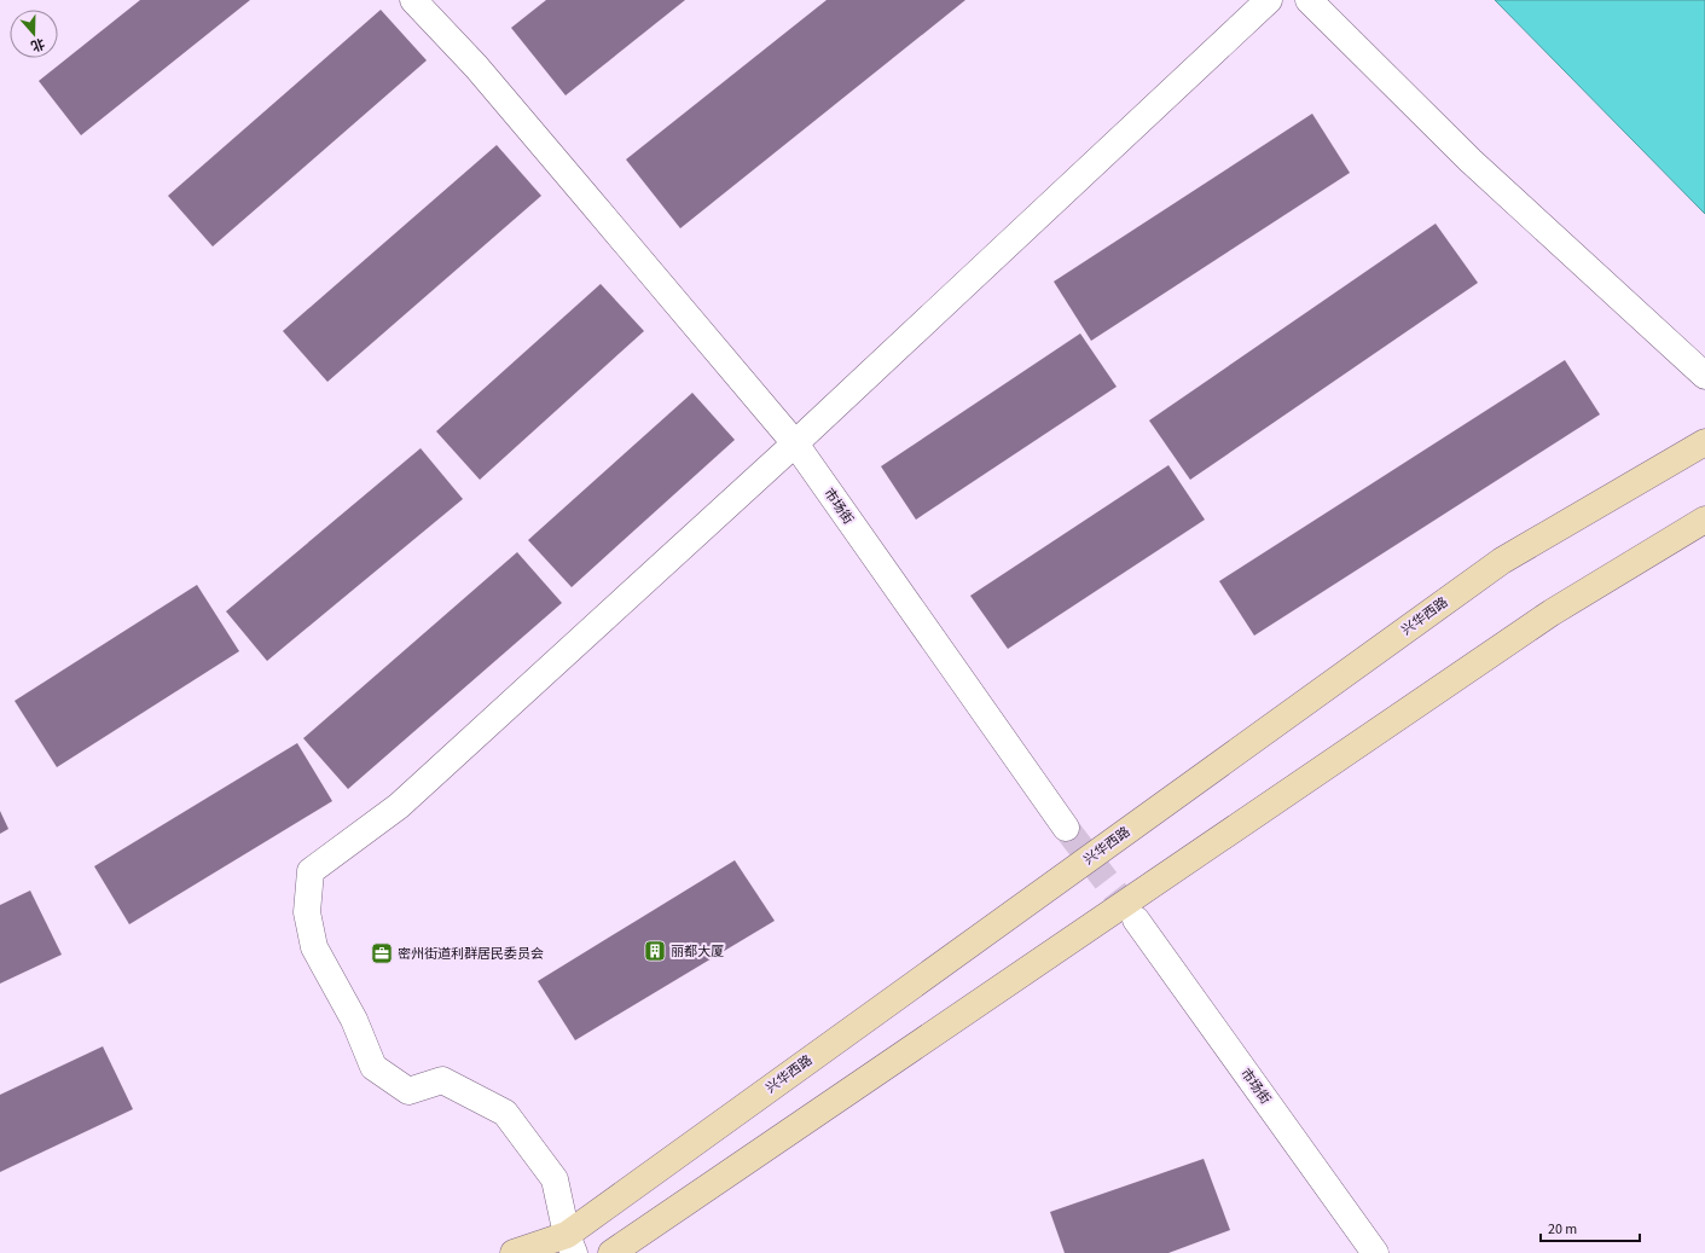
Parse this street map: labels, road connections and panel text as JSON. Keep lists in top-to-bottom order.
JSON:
{
  "streets": {
    "main road": ["兴华西路"],
    "street": ["市场街"]
  },
  "places": {
    "building": ["丽都大厦"],
    "office": ["密州街道利群居民委员会"]
  },
  "scale_bar": "20 m",
  "north": "bottom"
}
